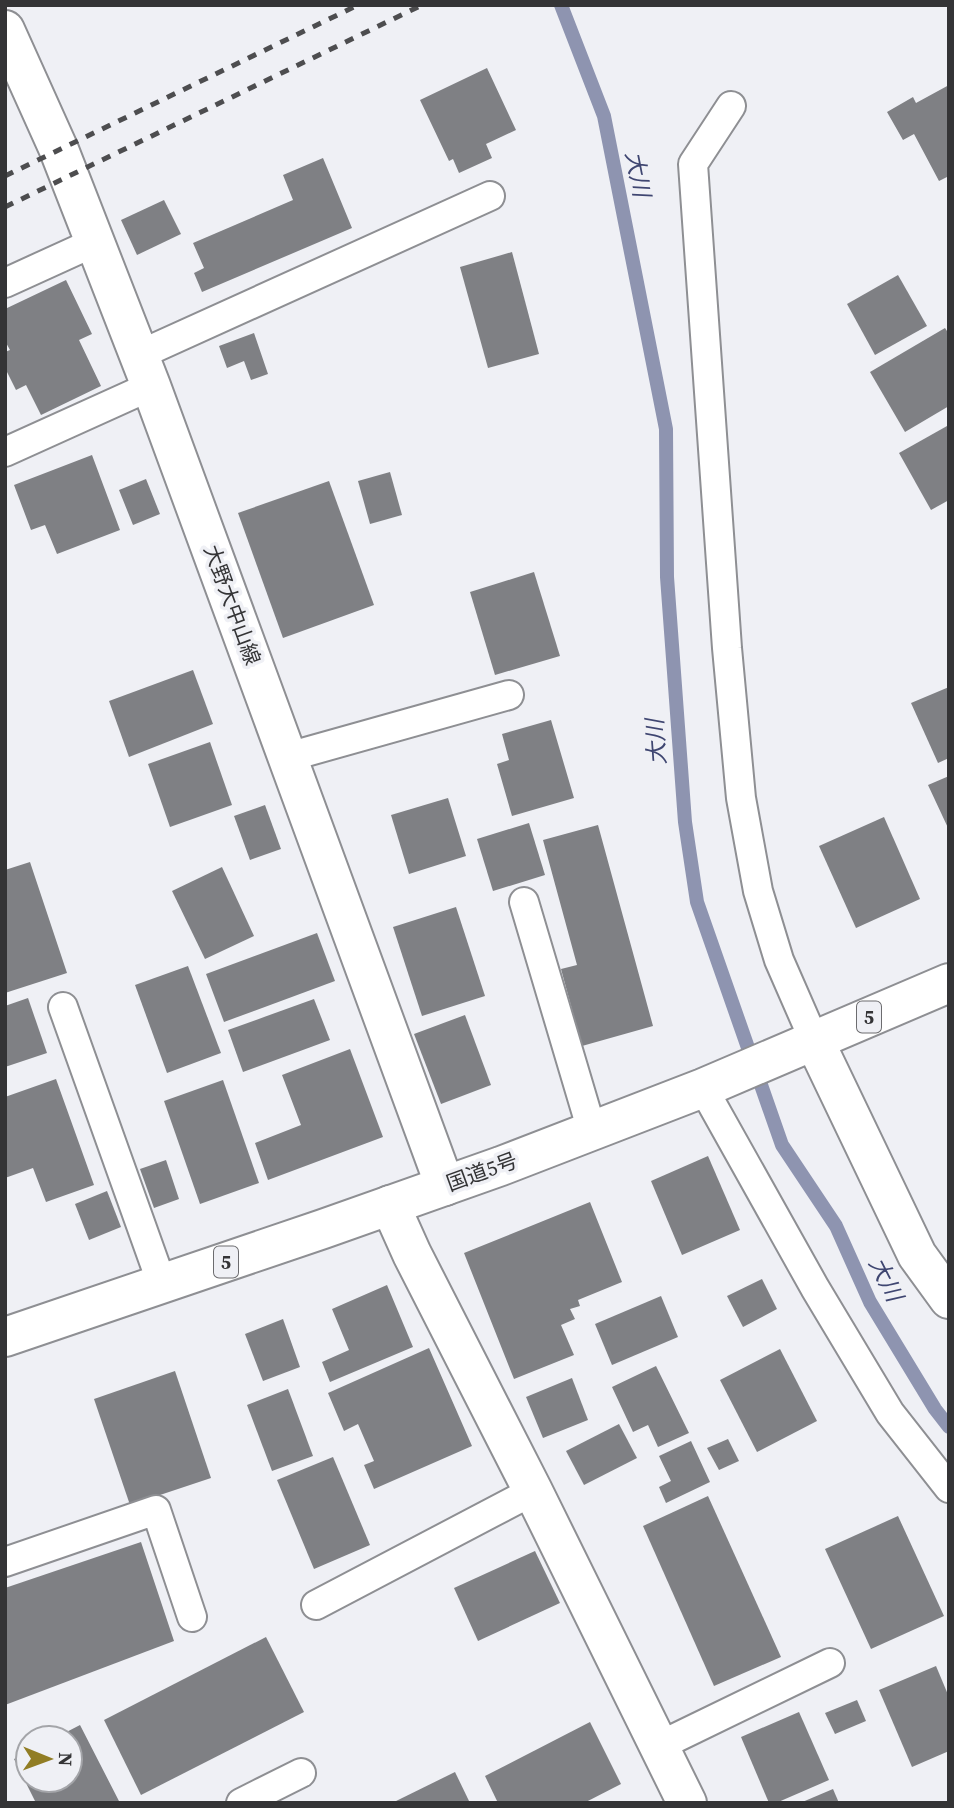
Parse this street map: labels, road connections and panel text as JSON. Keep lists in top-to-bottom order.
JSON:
{
  "streets": {
    "main road": ["大野大中山線", "5", "国道5号"]
  },
  "crossings": [
    ["大野大中山線", "国道5号"]
  ],
  "water": ["大川"],
  "north": "right"
}
